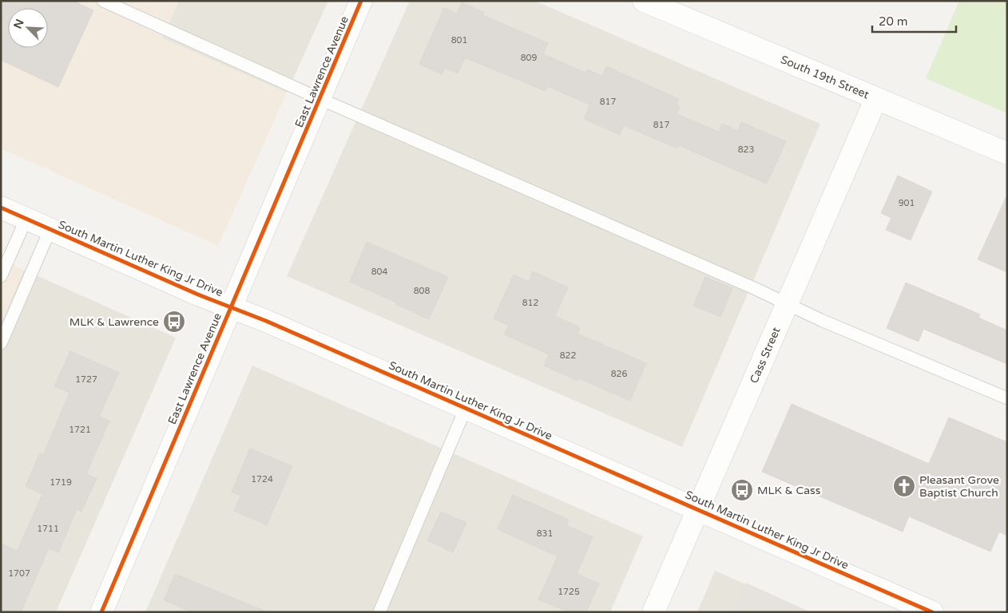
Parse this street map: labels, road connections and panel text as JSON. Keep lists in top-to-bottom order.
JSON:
{
  "streets": {
    "street": [
      "East Lawrence Avenue",
      "South 19th Street",
      "South Martin Luther King Jr Drive",
      "Cass Street"
    ]
  },
  "crossings": [
    ["East Lawrence Avenue", "South Martin Luther King Jr Drive"],
    ["South 19th Street", "Cass Street"],
    ["South Martin Luther King Jr Drive", "Cass Street"]
  ],
  "places": {
    "bus stop": ["MLK & Lawrence", "MLK & Cass"],
    "church": ["Pleasant Grove Baptist Church"]
  },
  "house_numbers": [
    "801",
    "809",
    "817",
    "817",
    "823",
    "901",
    "804",
    "808",
    "812",
    "822",
    "826",
    "1727",
    "1721",
    "1724",
    "1719",
    "1711",
    "831",
    "1707",
    "1725"
  ],
  "scale_bar": "20 m",
  "north": "top left"
}
